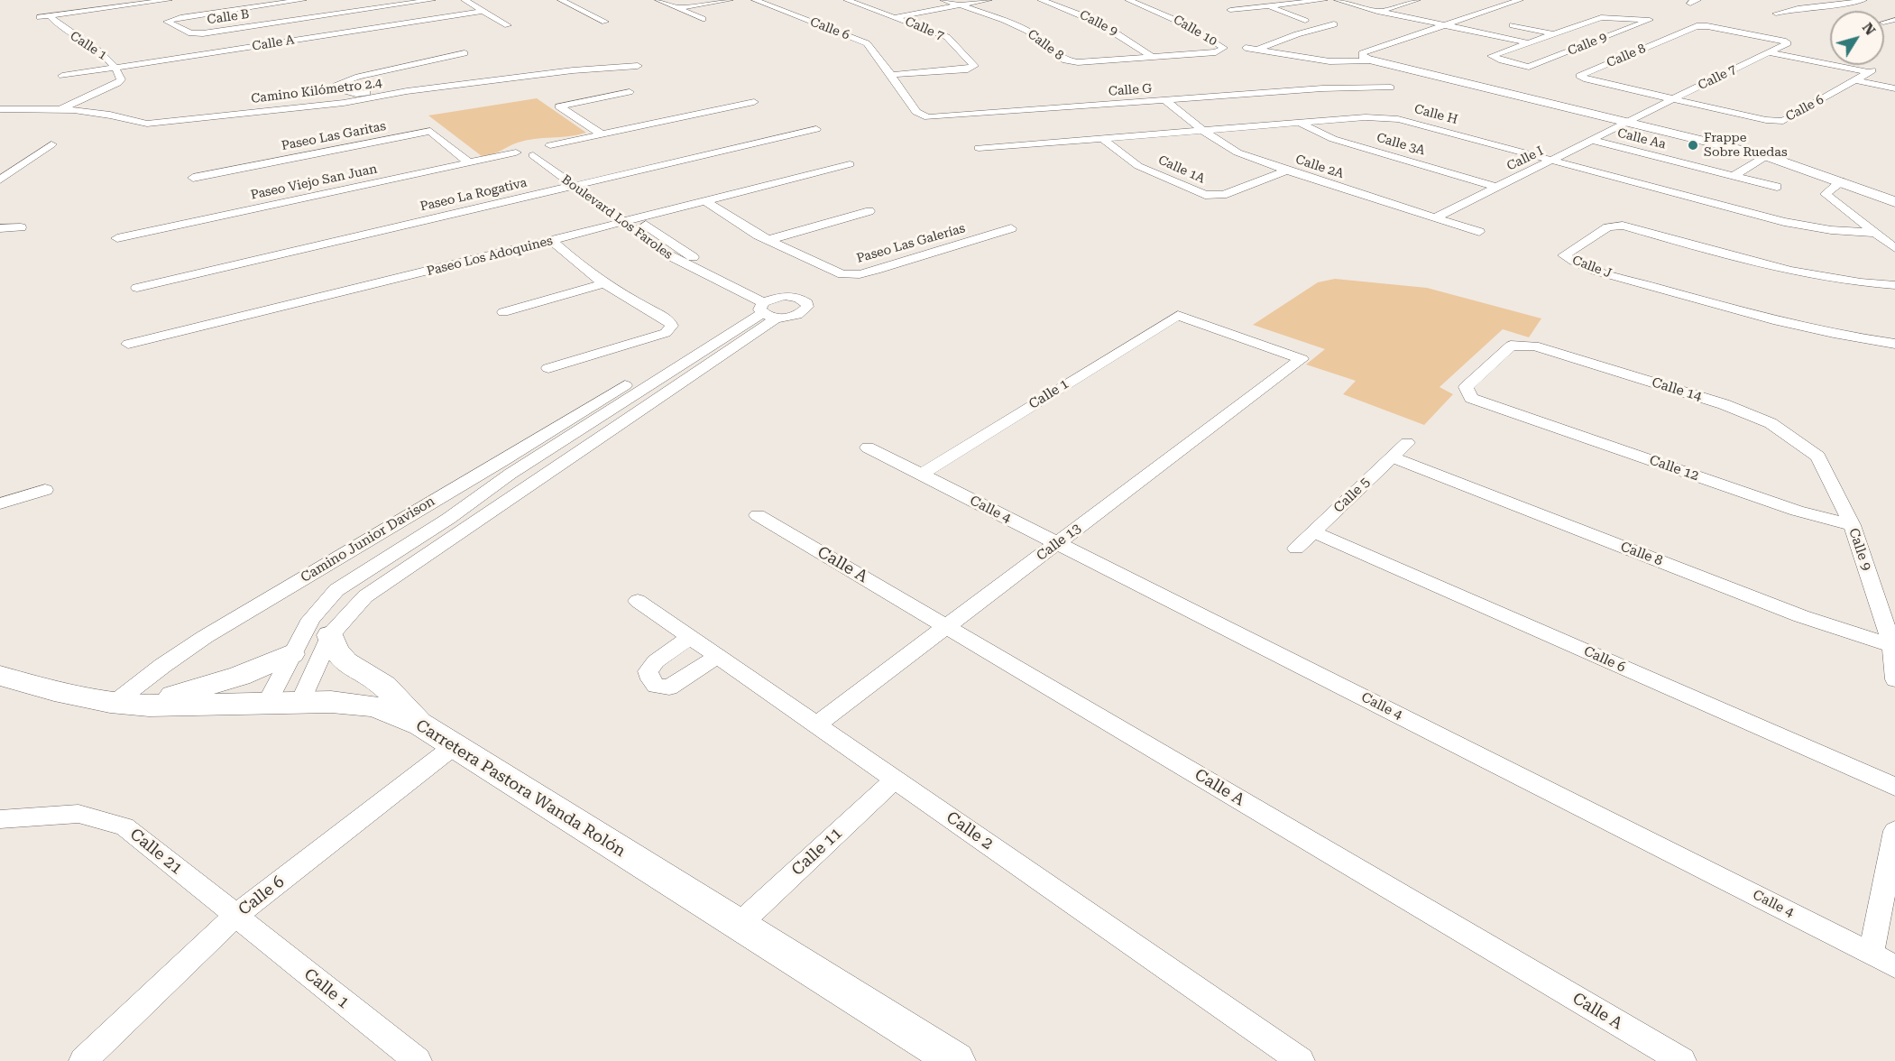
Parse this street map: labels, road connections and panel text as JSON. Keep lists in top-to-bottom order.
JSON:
{
  "streets": {
    "street": [
      "Calle B",
      "Calle 9",
      "Calle 6",
      "Calle 7",
      "Calle 10",
      "Calle A",
      "Calle 8",
      "Calle 1",
      "Calle G",
      "Camino Kilómetro 2.4",
      "Calle H",
      "Paseo Las Garitas",
      "Calle Aa",
      "Calle 3A",
      "Calle I",
      "Calle 2A",
      "Calle 1A",
      "Paseo Viejo San Juan",
      "Paseo La Rogativa",
      "Boulevard Los Faroles",
      "Paseo Las Galerías",
      "Paseo Los Adoquines",
      "Calle J",
      "Calle 14",
      "Calle 12",
      "Calle 5",
      "Calle 4",
      "Camino Junior Davison",
      "Calle 13",
      "Carretera Pastora Wanda Rolón",
      "Calle 2",
      "Calle 21",
      "Calle 11"
    ]
  },
  "crossings": [
    ["Calle 9", "Calle 10"],
    ["Calle 9", "Calle 8"],
    ["Calle 9", "Calle 14"],
    ["Calle 9", "Calle 12"],
    ["Calle 6", "Calle 7"],
    ["Calle 6", "Calle 8"],
    ["Calle 6", "Calle 1"],
    ["Calle 6", "Calle G"],
    ["Calle 6", "Calle 5"],
    ["Calle 6", "Carretera Pastora Wanda Rolón"],
    ["Calle 6", "Calle 21"],
    ["Calle 7", "Calle 8"],
    ["Calle 7", "Calle G"],
    ["Calle 7", "Calle I"],
    ["Calle 10", "Calle 8"],
    ["Calle A", "Calle 1"],
    ["Calle A", "Calle 13"],
    ["Calle 8", "Calle 5"],
    ["Calle 1", "Camino Kilómetro 2.4"],
    ["Calle 1", "Calle 4"],
    ["Calle 1", "Calle 13"],
    ["Calle 1", "Calle 21"],
    ["Calle G", "Calle 2A"],
    ["Calle H", "Calle 3A"],
    ["Calle H", "Calle I"],
    ["Calle H", "Calle 2A"],
    ["Calle H", "Calle 1A"],
    ["Paseo Las Garitas", "Paseo Viejo San Juan"],
    ["Calle Aa", "Calle I"],
    ["Calle 3A", "Calle I"],
    ["Calle I", "Calle 2A"],
    ["Calle 2A", "Calle 1A"],
    ["Paseo Viejo San Juan", "Boulevard Los Faroles"],
    ["Paseo La Rogativa", "Boulevard Los Faroles"],
    ["Boulevard Los Faroles", "Paseo Los Adoquines"],
    ["Paseo Las Galerías", "Paseo Los Adoquines"],
    ["Calle 14", "Calle 12"],
    ["Calle 4", "Calle 13"],
    ["Camino Junior Davison", "Carretera Pastora Wanda Rolón"],
    ["Calle 13", "Calle 2"],
    ["Carretera Pastora Wanda Rolón", "Calle 11"],
    ["Calle 2", "Calle 11"]
  ],
  "places": ["Frappe Sobre Ruedas"],
  "north": "top right"
}
